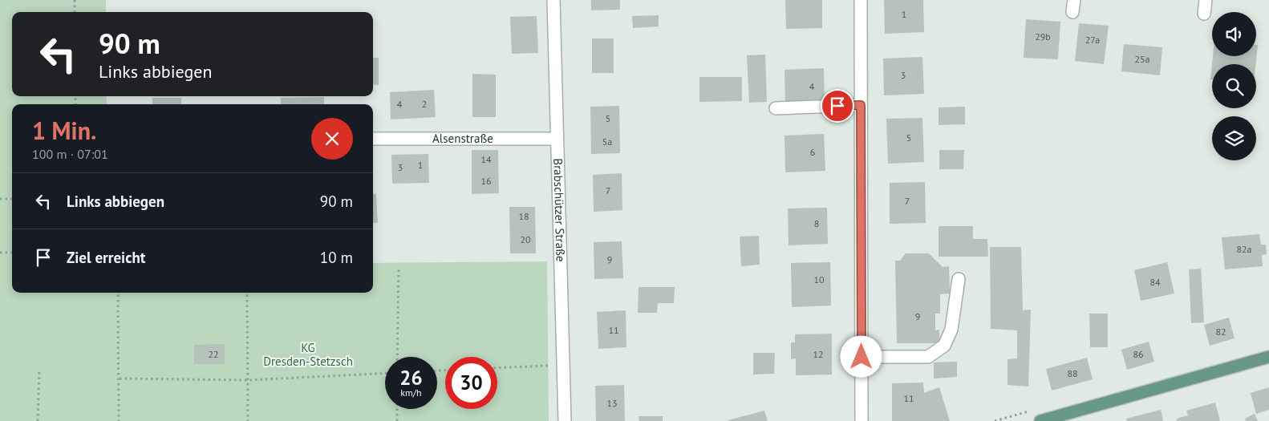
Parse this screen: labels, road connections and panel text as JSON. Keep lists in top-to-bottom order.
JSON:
{
  "streets": {
    "street": ["Alsenstraße", "Brabschützer Straße"]
  },
  "crossings": [
    ["Alsenstraße", "Brabschützer Straße"]
  ],
  "parks": ["KG Dresden-Stetzsch"],
  "house_numbers": [
    "1",
    "29b",
    "27a",
    "25a",
    "3",
    "4",
    "4",
    "2",
    "5",
    "5",
    "5a",
    "6",
    "14",
    "1",
    "3",
    "16",
    "7",
    "7",
    "18",
    "8",
    "20",
    "82a",
    "9",
    "10",
    "84",
    "9",
    "11",
    "82",
    "22",
    "12",
    "86",
    "88",
    "11",
    "13"
  ],
  "page": {
    "turn": ["90 m", "Links abbiegen"],
    "heading": ["1 Min.", "100 m · 07:01"],
    "list": [
      {
        "name": "Links abbiegen",
        "value": "90 m"
      },
      {
        "name": "Ziel erreicht",
        "value": "10 m"
      }
    ],
    "speed": "26 km/h",
    "limit": "30"
  }
}
